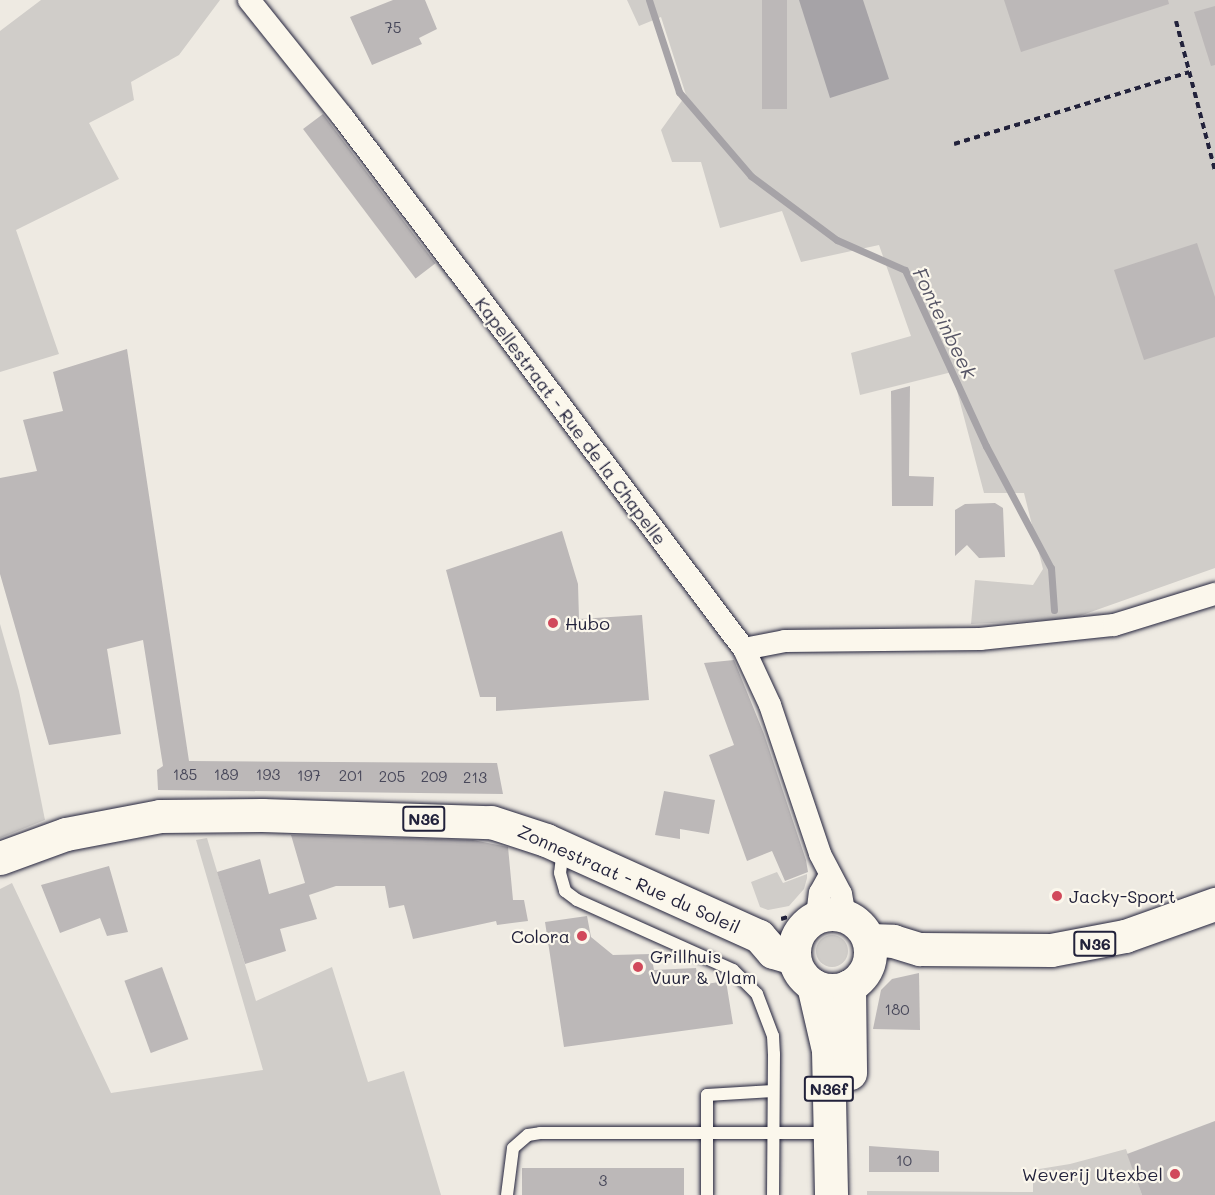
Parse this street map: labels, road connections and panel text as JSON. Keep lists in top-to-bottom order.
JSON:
{
  "streets": {
    "main road": ["N36", "Zonnestraat - Rue du Soleil", "N36f"],
    "street": ["Kapellestraat - Rue de la Chapelle"]
  },
  "crossings": [
    ["Kapellestraat - Rue de la Chapelle", "N36"],
    ["Kapellestraat - Rue de la Chapelle", "Zonnestraat - Rue du Soleil"],
    ["Kapellestraat - Rue de la Chapelle", "N36f"],
    ["N36", "Zonnestraat - Rue du Soleil"],
    ["N36", "N36f"],
    ["Zonnestraat - Rue du Soleil", "N36f"]
  ],
  "water": ["Fonteinbeek"],
  "places": [
    "Hubo",
    "Jacky-Sport",
    "Colora",
    "Grillhuis Vuur & Vlam",
    "Weverij Utexbel"
  ],
  "house_numbers": [
    "75",
    "185",
    "189",
    "193",
    "197",
    "201",
    "205",
    "209",
    "213",
    "180",
    "10",
    "3"
  ]
}
